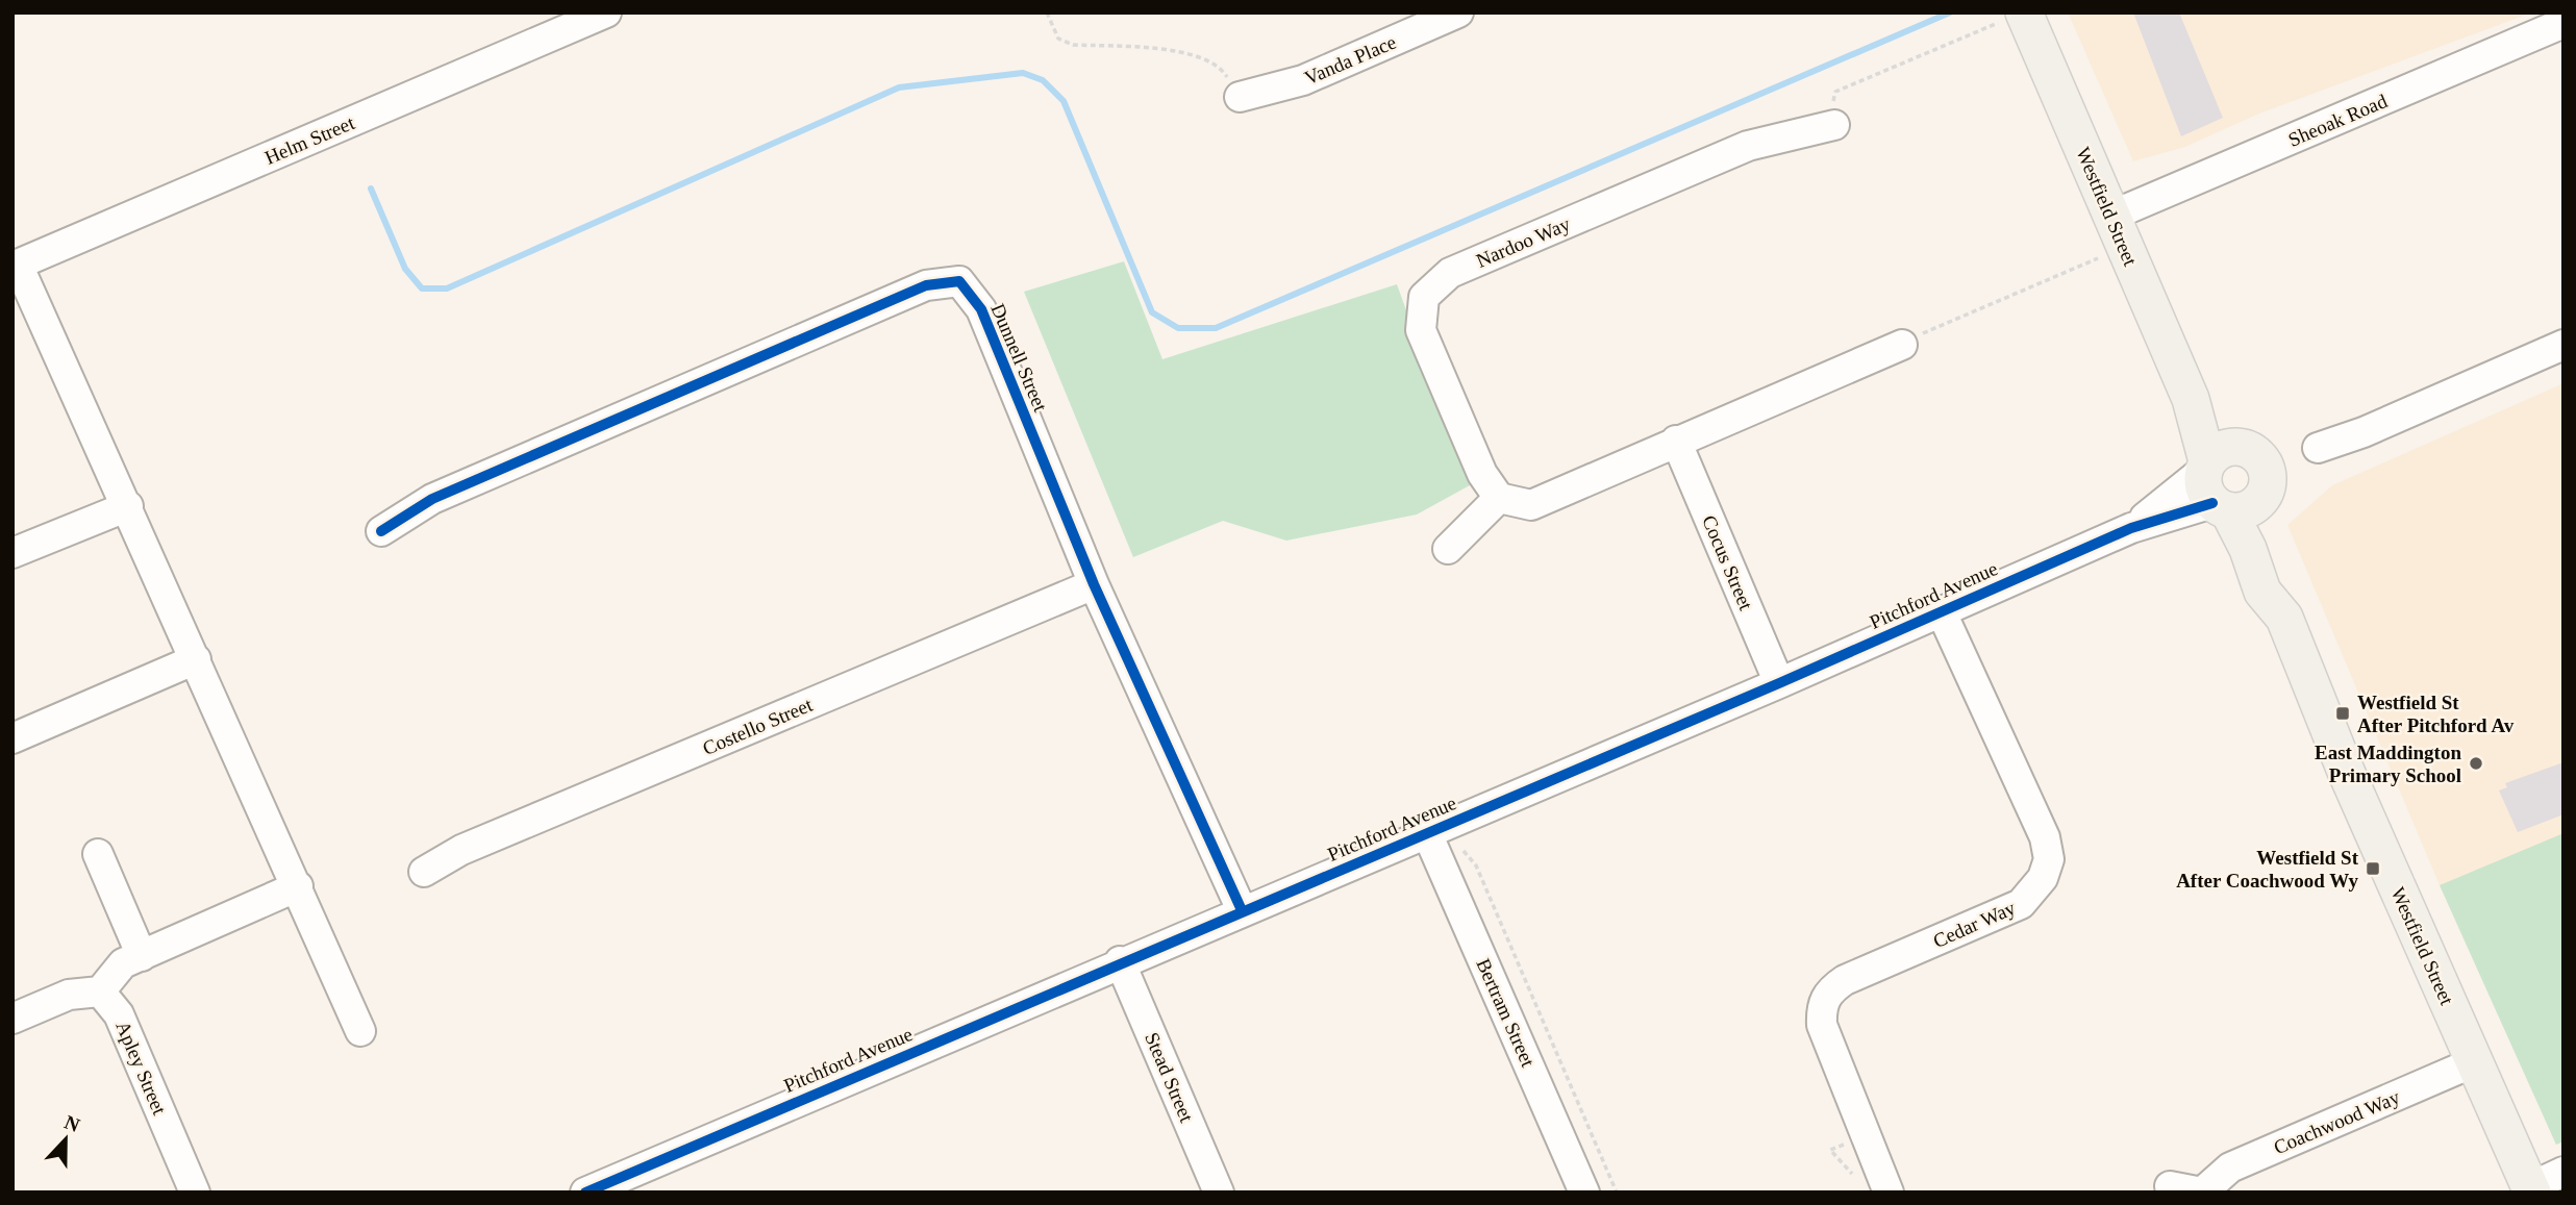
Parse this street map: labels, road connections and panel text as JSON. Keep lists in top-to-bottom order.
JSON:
{
  "streets": {
    "main road": ["Westfield Street"],
    "street": [
      "Vanda Place",
      "Sheoak Road",
      "Helm Street",
      "Nardoo Way",
      "Dunnell Street",
      "Cocus Street",
      "Pitchford Avenue",
      "Costello Street",
      "Cedar Way",
      "Bertram Street",
      "Apley Street",
      "Stead Street",
      "Coachwood Way"
    ]
  },
  "crossings": [
    ["Sheoak Road", "Westfield Street"],
    ["Westfield Street", "Pitchford Avenue"],
    ["Westfield Street", "Coachwood Way"],
    ["Dunnell Street", "Pitchford Avenue"],
    ["Dunnell Street", "Costello Street"],
    ["Cocus Street", "Pitchford Avenue"],
    ["Pitchford Avenue", "Cedar Way"],
    ["Pitchford Avenue", "Bertram Street"],
    ["Pitchford Avenue", "Stead Street"]
  ],
  "places": {
    "transit": ["Westfield St After Pitchford Av", "Westfield St After Coachwood Wy"],
    "other": ["East Maddington Primary School"]
  },
  "north": "top"
}
